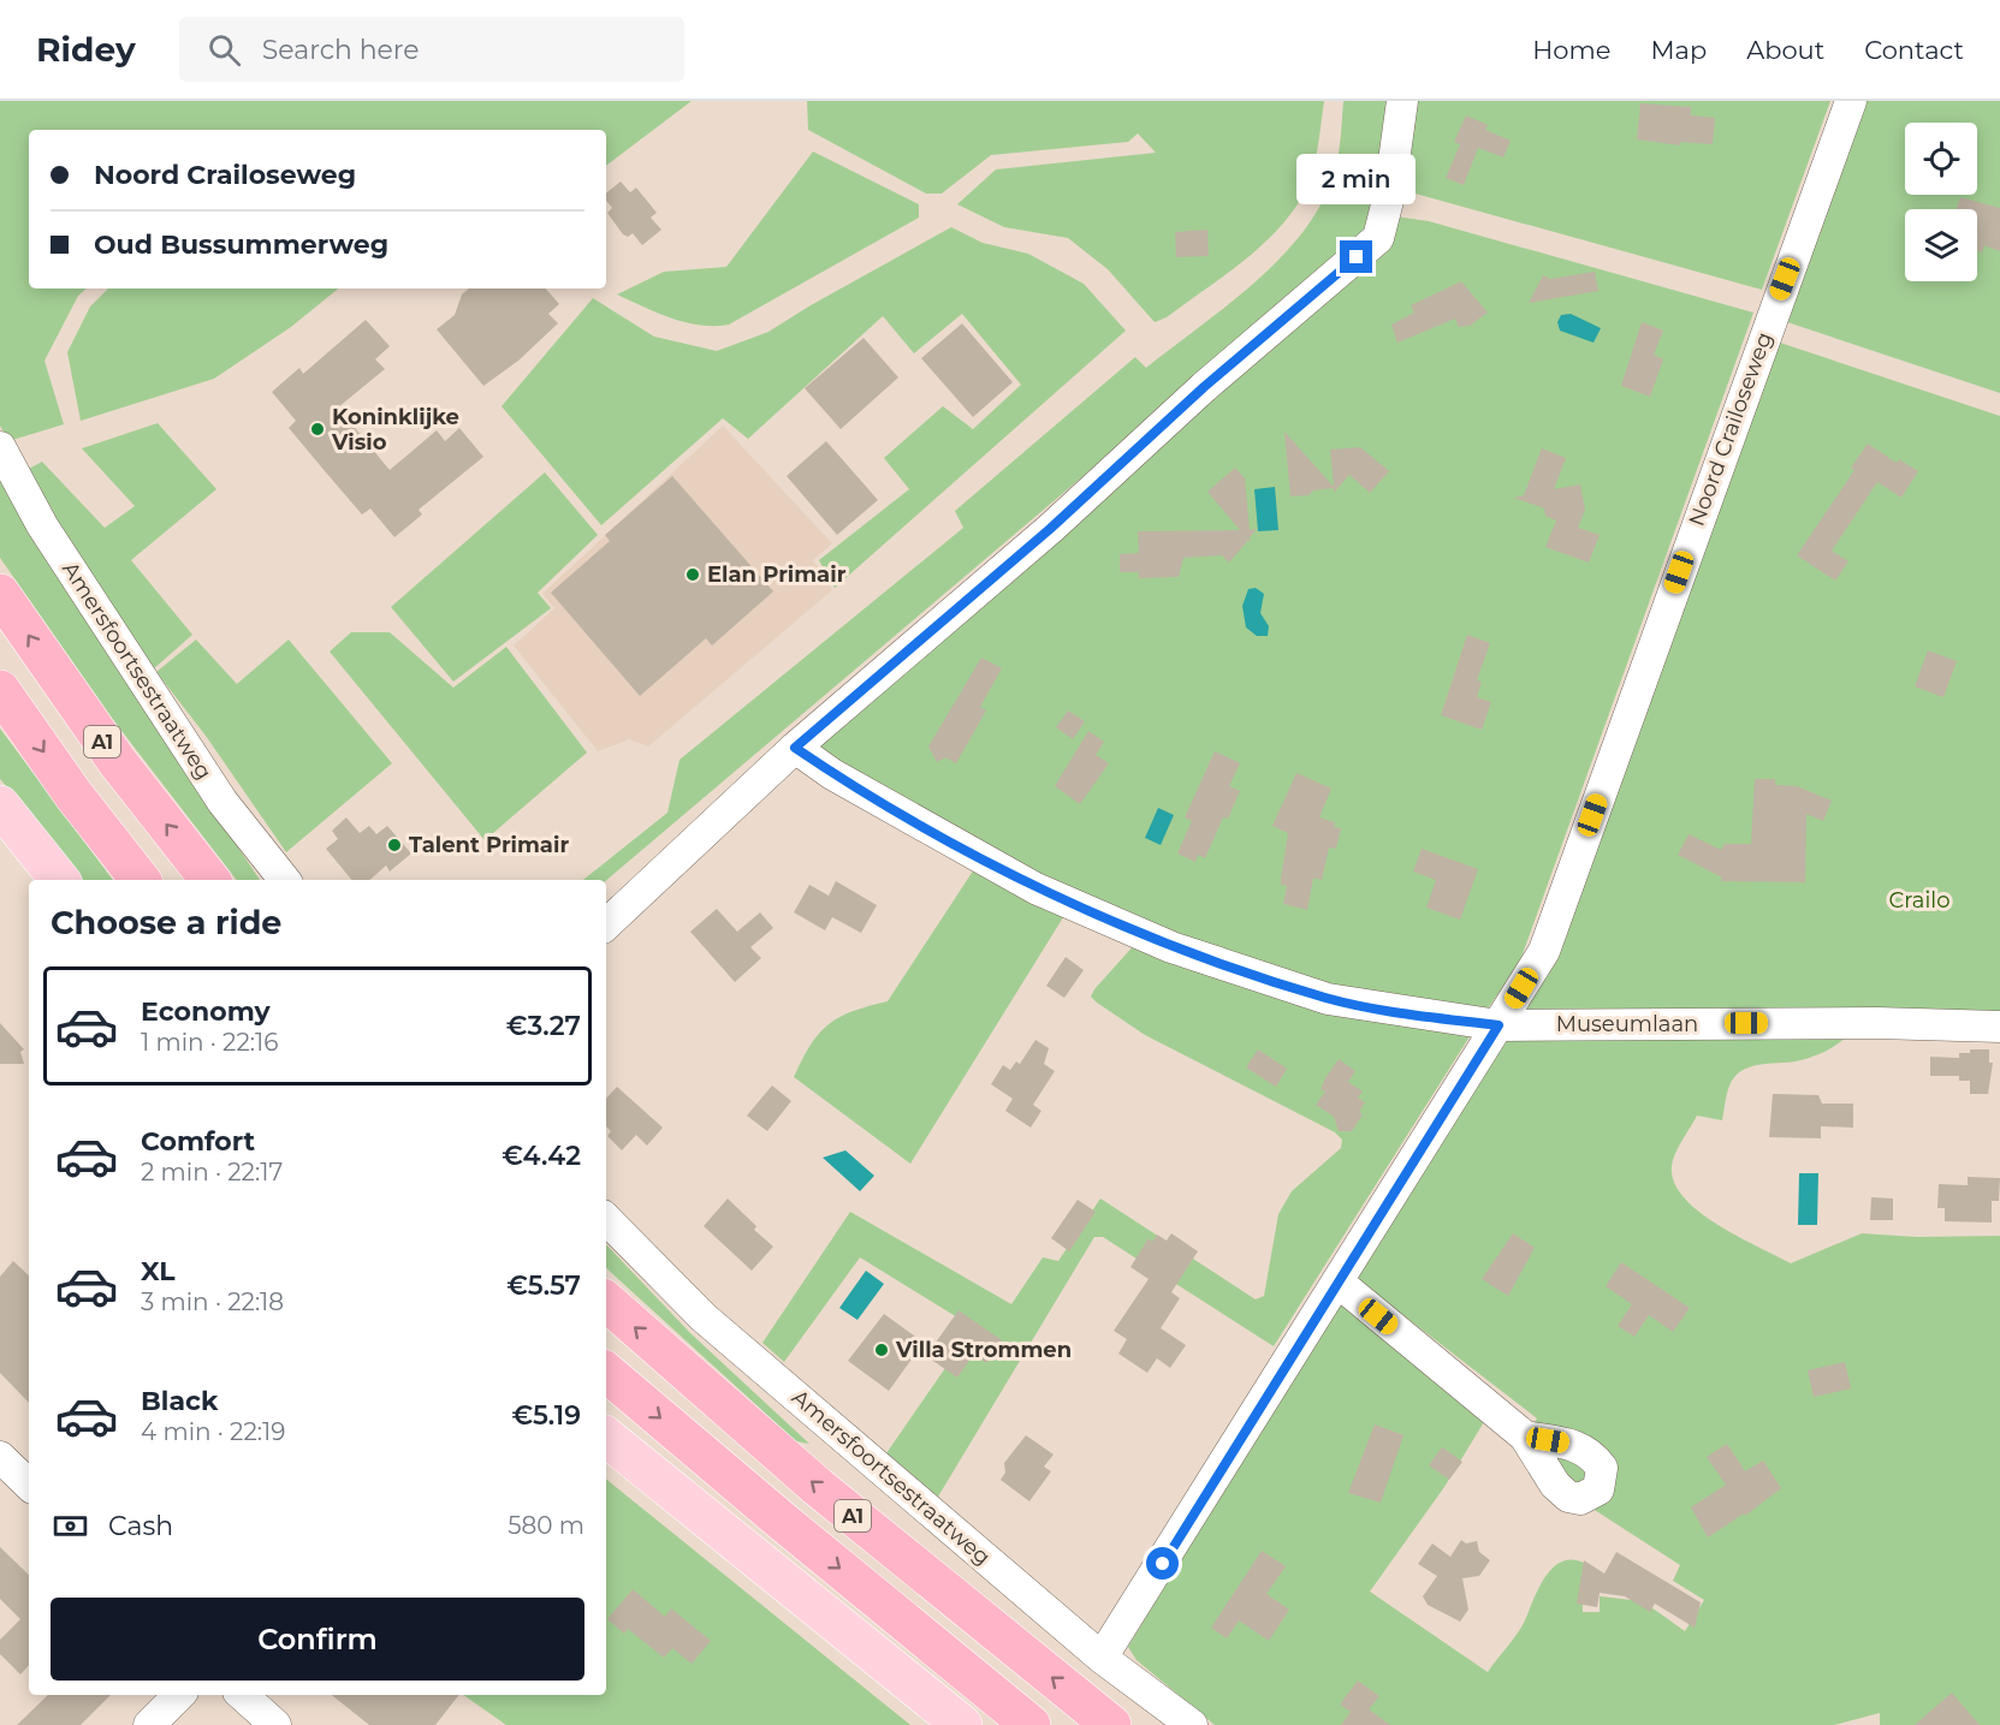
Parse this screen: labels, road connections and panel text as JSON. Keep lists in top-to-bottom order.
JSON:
{
  "streets": {
    "highway": ["A1"],
    "street": ["Noord Crailoseweg", "Amersfoortsestraatweg", "Museumlaan"]
  },
  "crossings": [
    ["Noord Crailoseweg", "Amersfoortsestraatweg"],
    ["Noord Crailoseweg", "Museumlaan"]
  ],
  "parks": ["Crailo"],
  "places": [
    "Koninklijke Visio",
    "Elan Primair",
    "Talent Primair",
    "Villa Strommen"
  ],
  "page": {
    "header": "Ridey",
    "search": "Search here",
    "nav": [
      "Home",
      "Map",
      "About",
      "Contact"
    ],
    "banner": ["Noord Crailoseweg", "Oud Bussummerweg"],
    "bubble": "2 min",
    "heading": "Choose a ride",
    "list": [
      {
        "name": "Economy",
        "note": "1 min · 22:16",
        "value": "€3.27"
      },
      {
        "name": "Comfort",
        "note": "2 min · 22:17",
        "value": "€4.42"
      },
      {
        "name": "XL",
        "note": "3 min · 22:18",
        "value": "€5.57"
      },
      {
        "name": "Black",
        "note": "4 min · 22:19",
        "value": "€5.19"
      }
    ],
    "pay": ["Cash", "580 m"],
    "buttons": "Confirm"
  }
}
